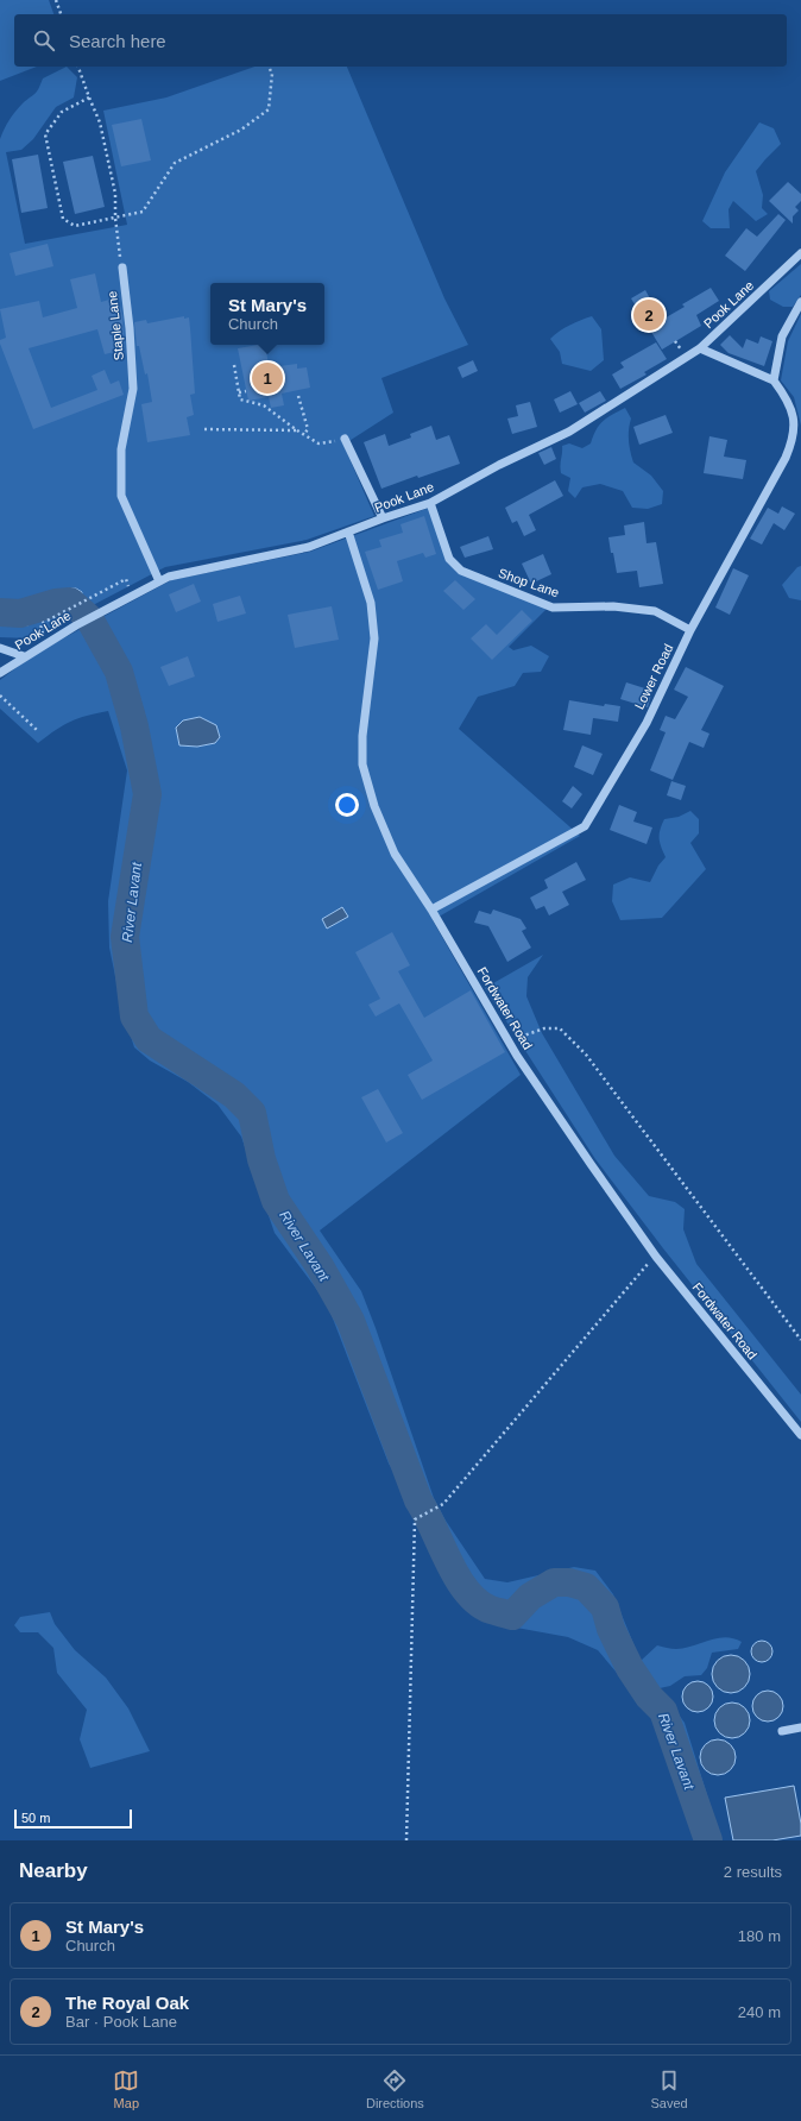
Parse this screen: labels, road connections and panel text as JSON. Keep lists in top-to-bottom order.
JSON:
{
  "streets": {
    "street": [
      "Pook Lane",
      "Staple Lane",
      "Shop Lane",
      "Lower Road",
      "Fordwater Road"
    ]
  },
  "crossings": [
    ["Pook Lane", "Staple Lane"],
    ["Pook Lane", "Shop Lane"],
    ["Pook Lane", "Fordwater Road"],
    ["Shop Lane", "Lower Road"],
    ["Lower Road", "Fordwater Road"]
  ],
  "water": ["River Lavant"],
  "scale_bar": "50 m",
  "page": {
    "search": "Search here",
    "popup": ["St Mary's", "Church"],
    "pins": ["2", "1"],
    "scale": "50 m",
    "heading": ["Nearby", "2 results"],
    "list": [
      {
        "mark": "1",
        "name": "St Mary's",
        "note": "Church",
        "value": "180 m"
      },
      {
        "mark": "2",
        "name": "The Royal Oak",
        "note": "Bar · Pook Lane",
        "value": "240 m"
      }
    ],
    "nav": ["Map", "Directions", "Saved"]
  }
}
